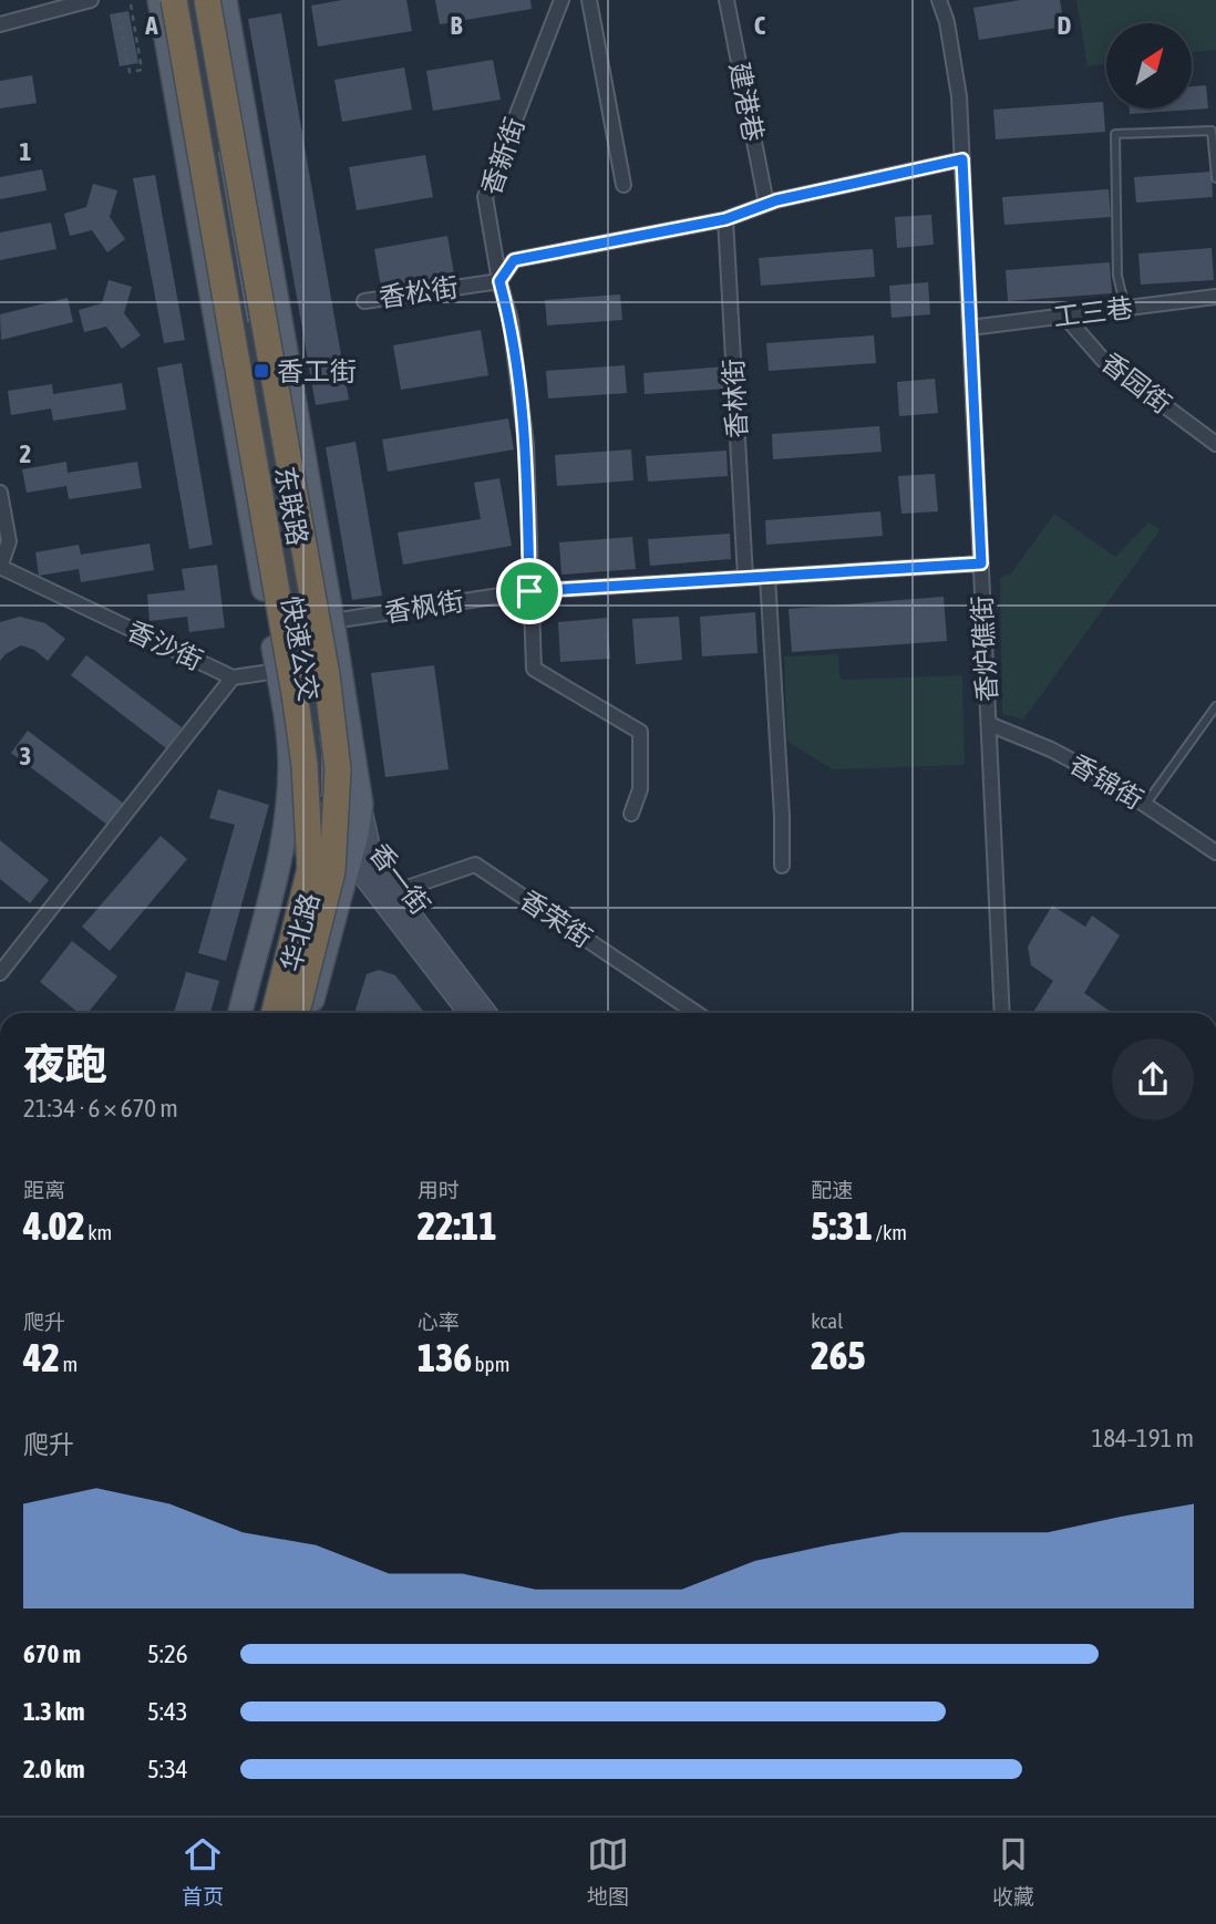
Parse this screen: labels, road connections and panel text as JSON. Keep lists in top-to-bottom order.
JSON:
{
  "streets": {
    "highway": ["东联路"],
    "main road": ["华北路"],
    "street": [
      "建港巷",
      "香新街",
      "香松街",
      "工三巷",
      "香园街",
      "香林街",
      "香枫街",
      "香沙街",
      "香炉礁街",
      "香锦街",
      "香一街",
      "香荣街"
    ],
    "lane": ["快速公交"]
  },
  "crossings": [
    ["香新街", "香松街"],
    ["香新街", "香枫街"],
    ["工三巷", "香园街"],
    ["工三巷", "香炉礁街"],
    ["香林街", "香枫街"],
    ["香枫街", "香炉礁街"],
    ["香沙街", "快速公交"],
    ["快速公交", "香一街"],
    ["香炉礁街", "香锦街"],
    ["香一街", "香荣街"],
    ["香一街", "华北路"]
  ],
  "places": {
    "transit": ["香工街"]
  },
  "north": "top right",
  "page": {
    "heading": ["夜跑", "21:34 · 6 × 670 m"],
    "stats": [
      ["距离", "4.02 km"],
      ["用时", "22:11"],
      ["配速", "5:31 /km"],
      ["爬升", "42 m"],
      ["心率", "136 bpm"],
      ["kcal", "265"]
    ],
    "chart": ["爬升", "184–191 m"],
    "list": [
      {
        "name": "670 m",
        "note": "5:26"
      },
      {
        "name": "1.3 km",
        "note": "5:43"
      },
      {
        "name": "2.0 km",
        "note": "5:34"
      }
    ],
    "tabs": ["首页", "地图", "收藏"]
  },
  "grid": {
    "columns": [
      "A",
      "B",
      "C",
      "D"
    ],
    "rows": ["1", "2", "3"]
  }
}
